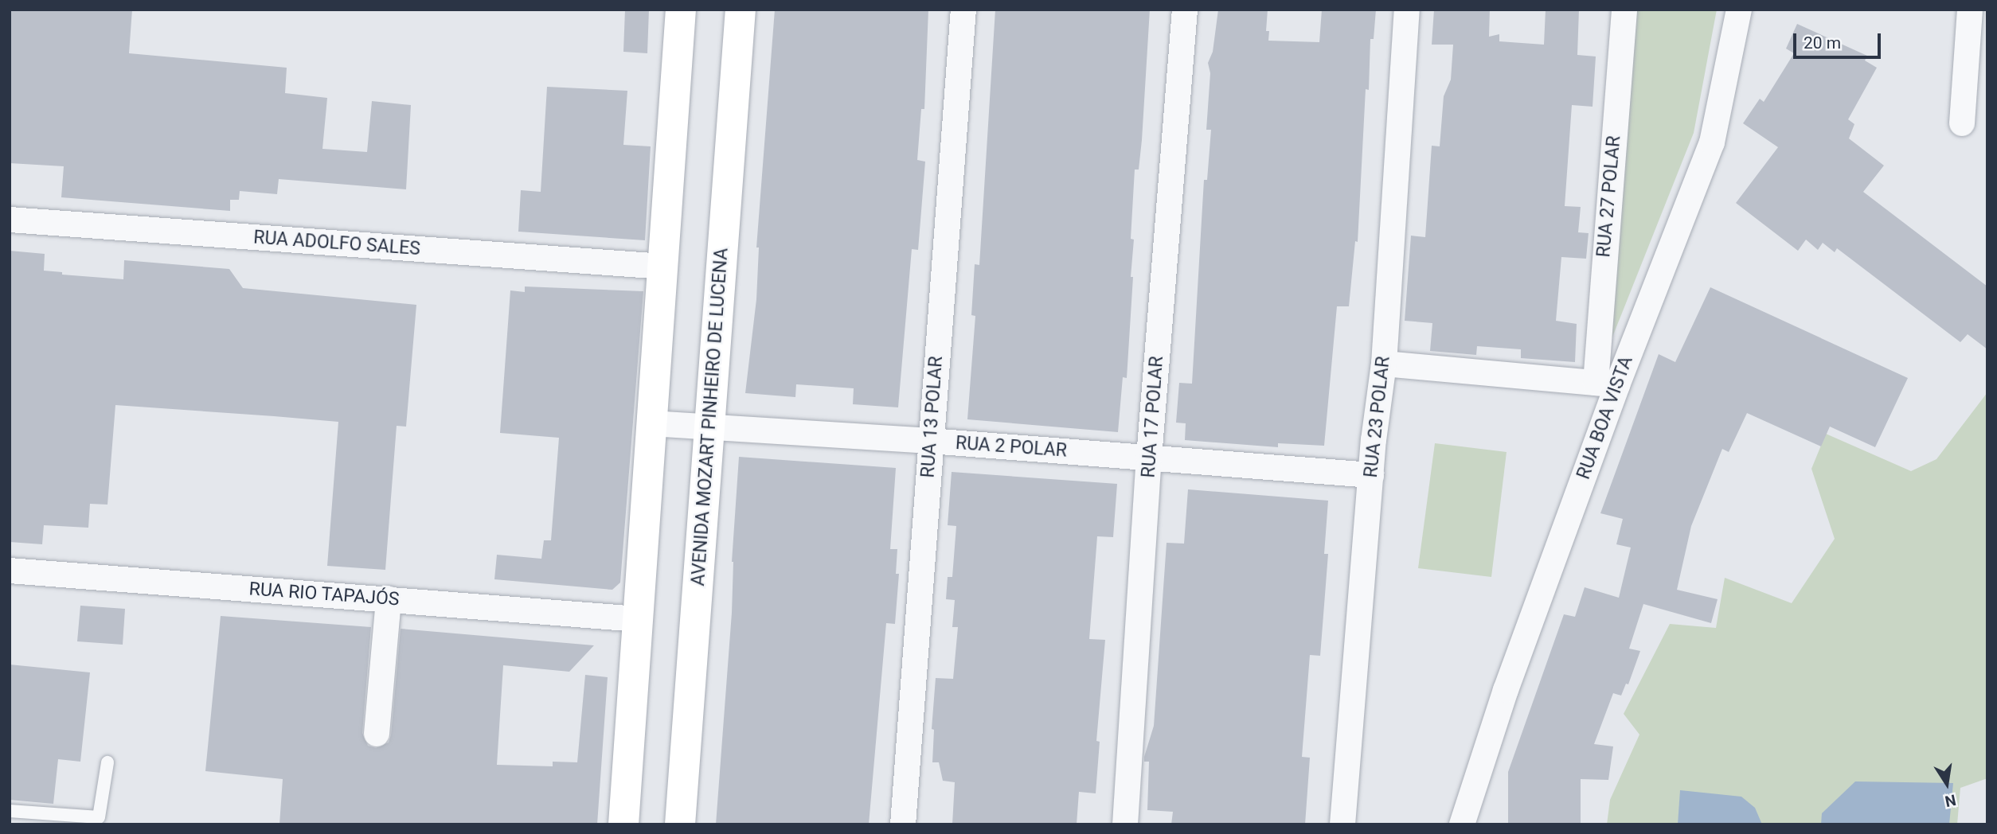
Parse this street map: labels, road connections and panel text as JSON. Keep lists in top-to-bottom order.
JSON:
{
  "streets": {
    "main road": ["AVENIDA MOZART PINHEIRO DE LUCENA"],
    "street": [
      "RUA 27 POLAR",
      "RUA ADOLFO SALES",
      "RUA 13 POLAR",
      "RUA 17 POLAR",
      "RUA 23 POLAR",
      "RUA BOA VISTA",
      "RUA 2 POLAR",
      "RUA RIO TAPAJÓS"
    ]
  },
  "crossings": [
    ["RUA 27 POLAR", "RUA BOA VISTA"],
    ["AVENIDA MOZART PINHEIRO DE LUCENA", "RUA 2 POLAR"],
    ["RUA 13 POLAR", "RUA 2 POLAR"],
    ["RUA 17 POLAR", "RUA 2 POLAR"],
    ["RUA 23 POLAR", "RUA 2 POLAR"]
  ],
  "scale_bar": "20 m",
  "north": "bottom"
}
